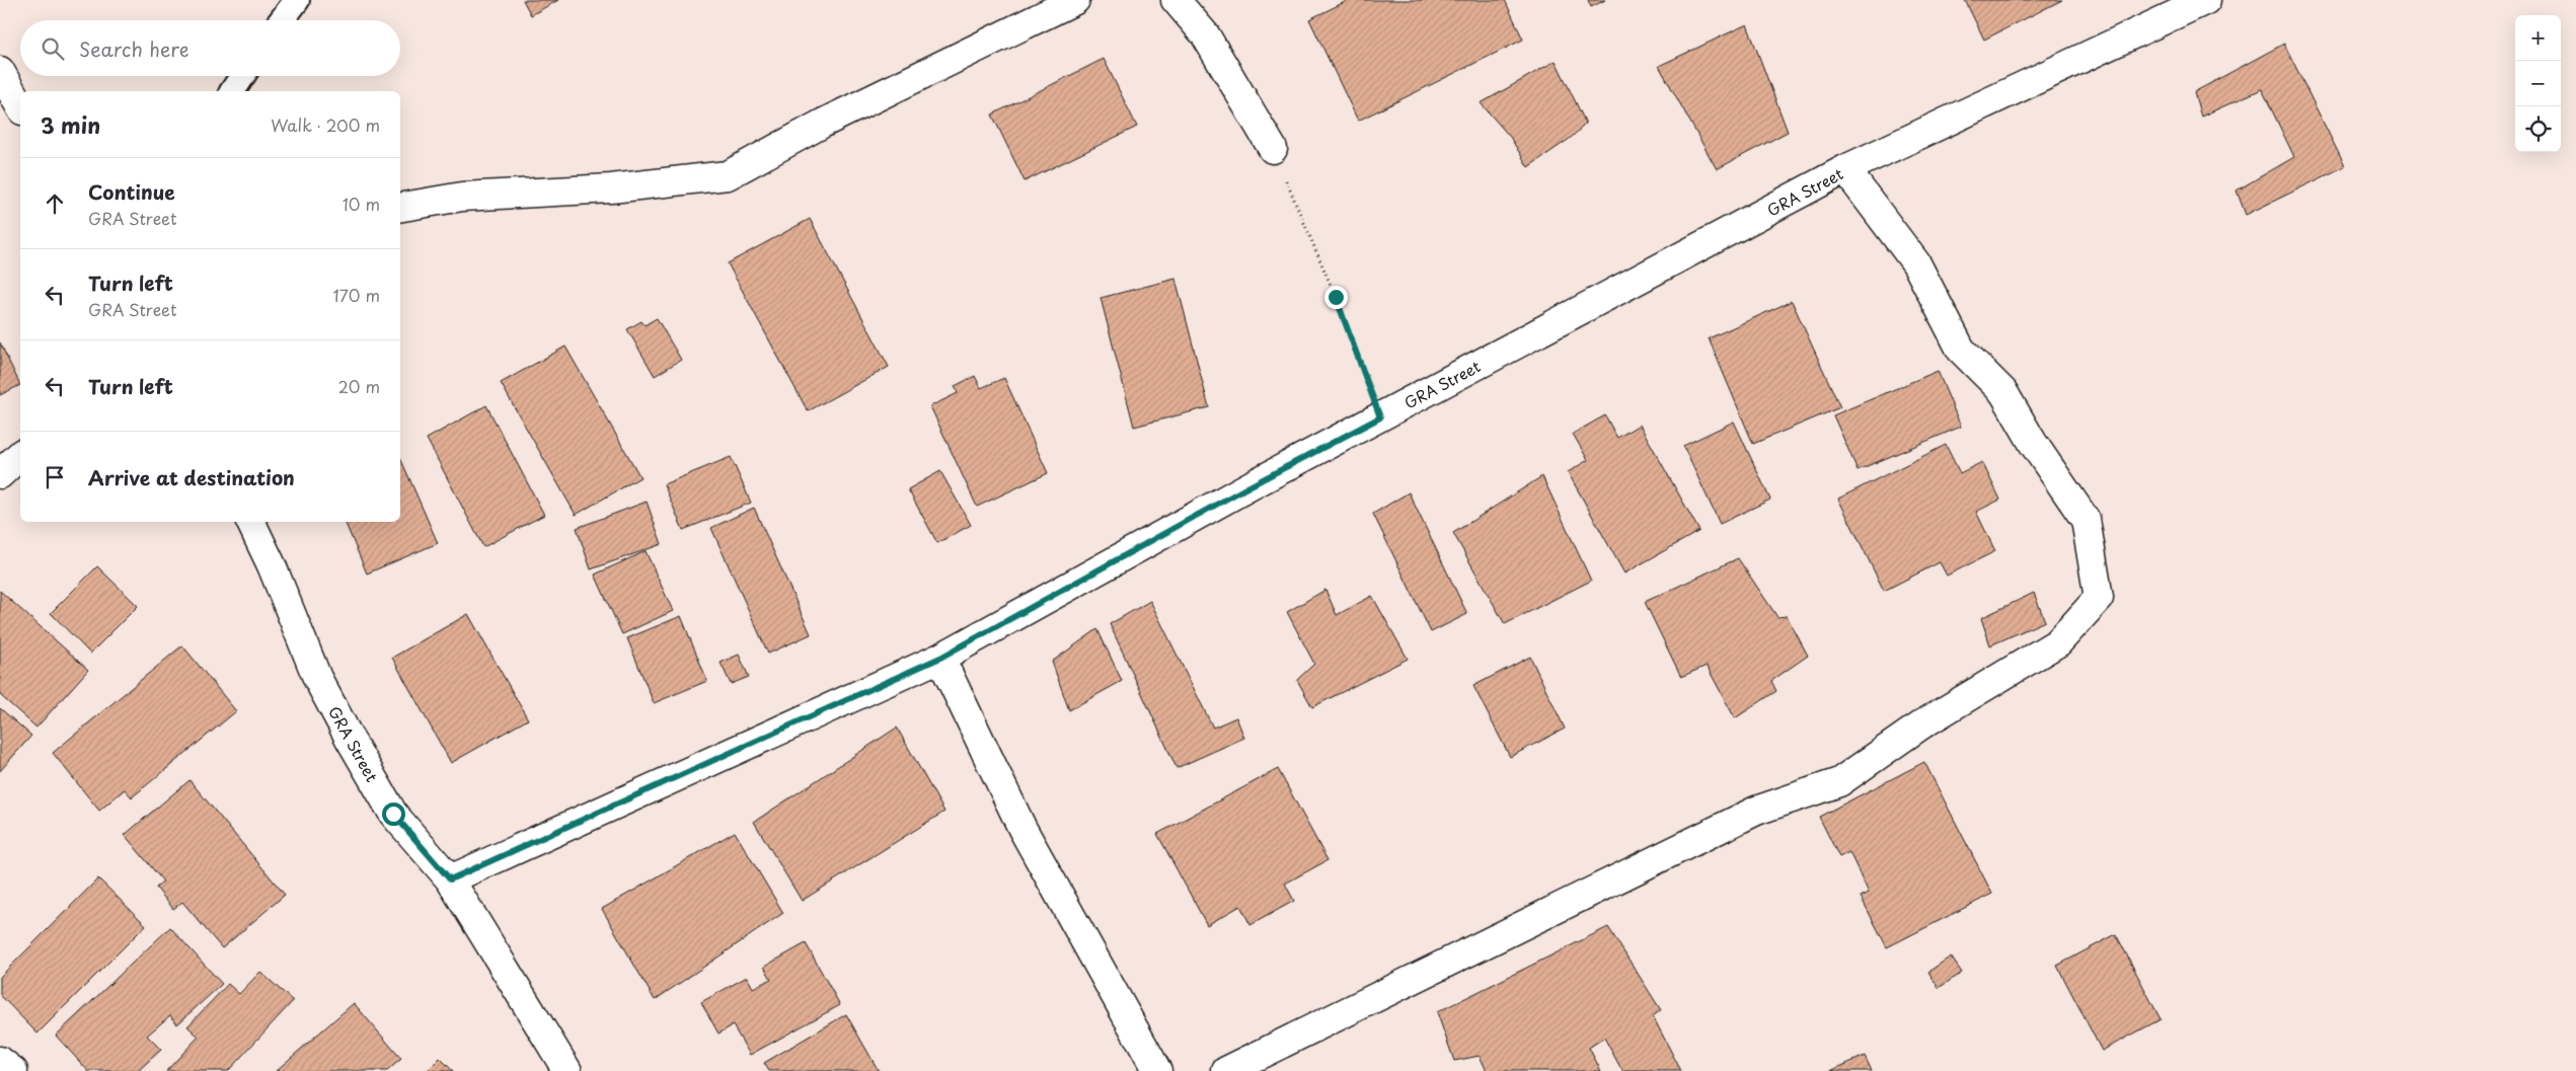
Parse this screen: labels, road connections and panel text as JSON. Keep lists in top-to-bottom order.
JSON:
{
  "streets": {
    "street": ["GRA Street"]
  },
  "page": {
    "map_buttons": ["+", "−"],
    "search": "Search here",
    "heading": ["3 min", "Walk · 200 m"],
    "list": [
      ["Continue", "GRA Street", "10 m"],
      ["Turn left", "GRA Street", "170 m"],
      ["Turn left", "20 m"],
      "Arrive at destination"
    ]
  }
}
